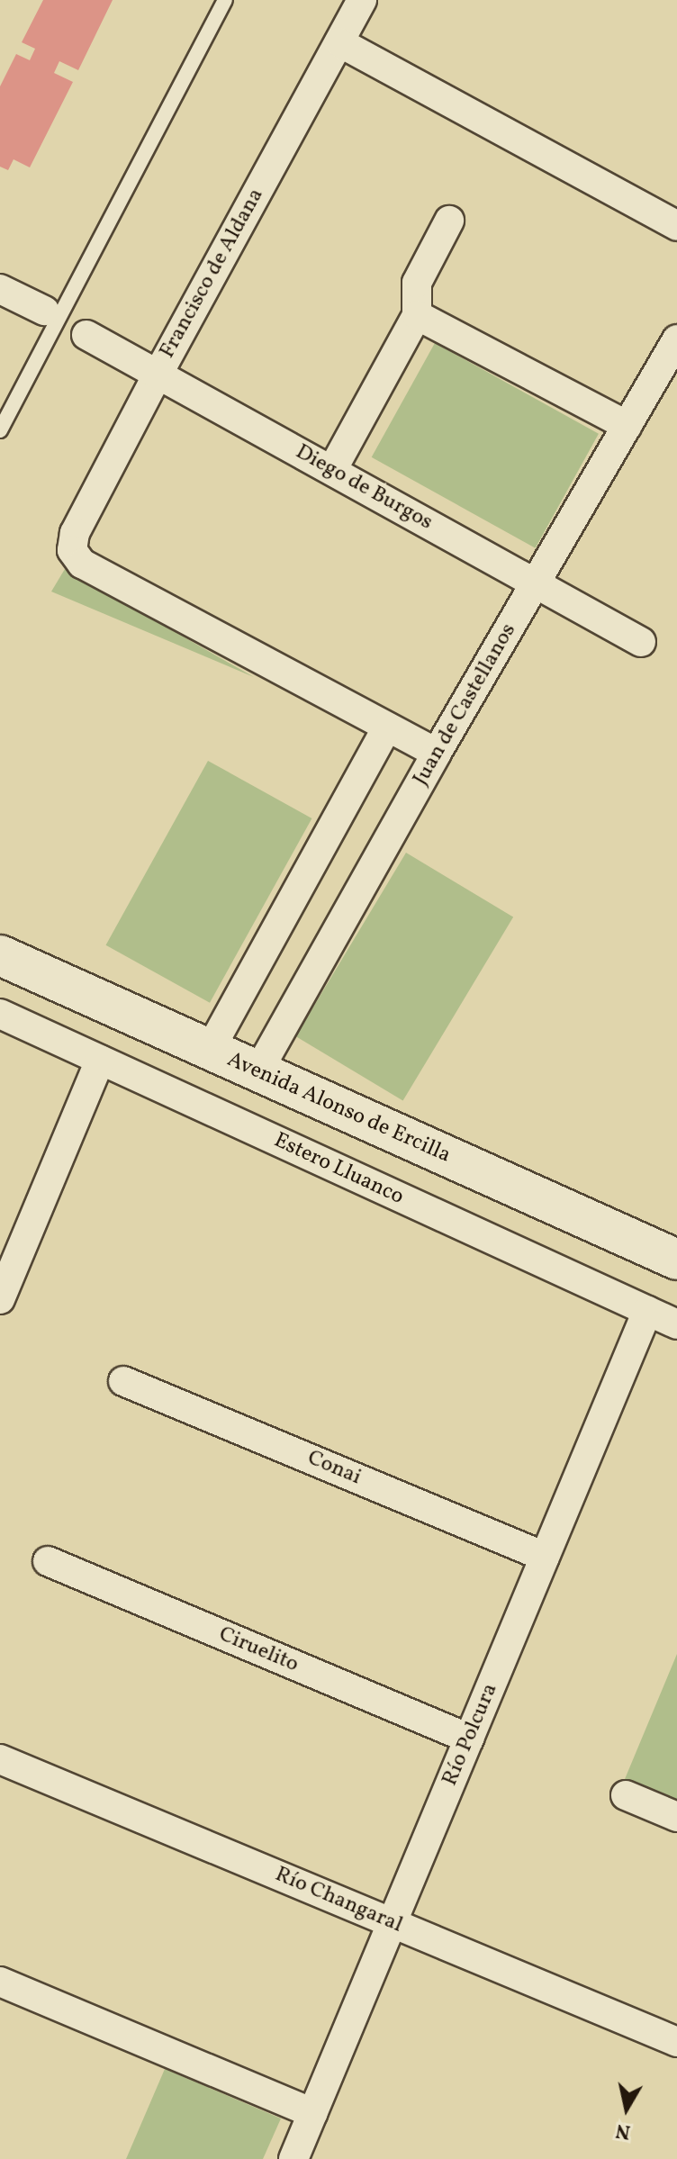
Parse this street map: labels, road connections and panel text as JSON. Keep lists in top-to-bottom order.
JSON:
{
  "streets": {
    "main road": ["Avenida Alonso de Ercilla"],
    "street": [
      "Francisco de Aldana",
      "Diego de Burgos",
      "Juan de Castellanos",
      "Estero Lluanco",
      "Conai",
      "Ciruelito",
      "Río Polcura",
      "Río Changaral"
    ]
  },
  "crossings": [
    ["Francisco de Aldana", "Diego de Burgos"],
    ["Diego de Burgos", "Juan de Castellanos"],
    ["Juan de Castellanos", "Avenida Alonso de Ercilla"],
    ["Estero Lluanco", "Río Polcura"],
    ["Conai", "Río Polcura"],
    ["Ciruelito", "Río Polcura"],
    ["Río Polcura", "Río Changaral"]
  ],
  "north": "bottom"
}
